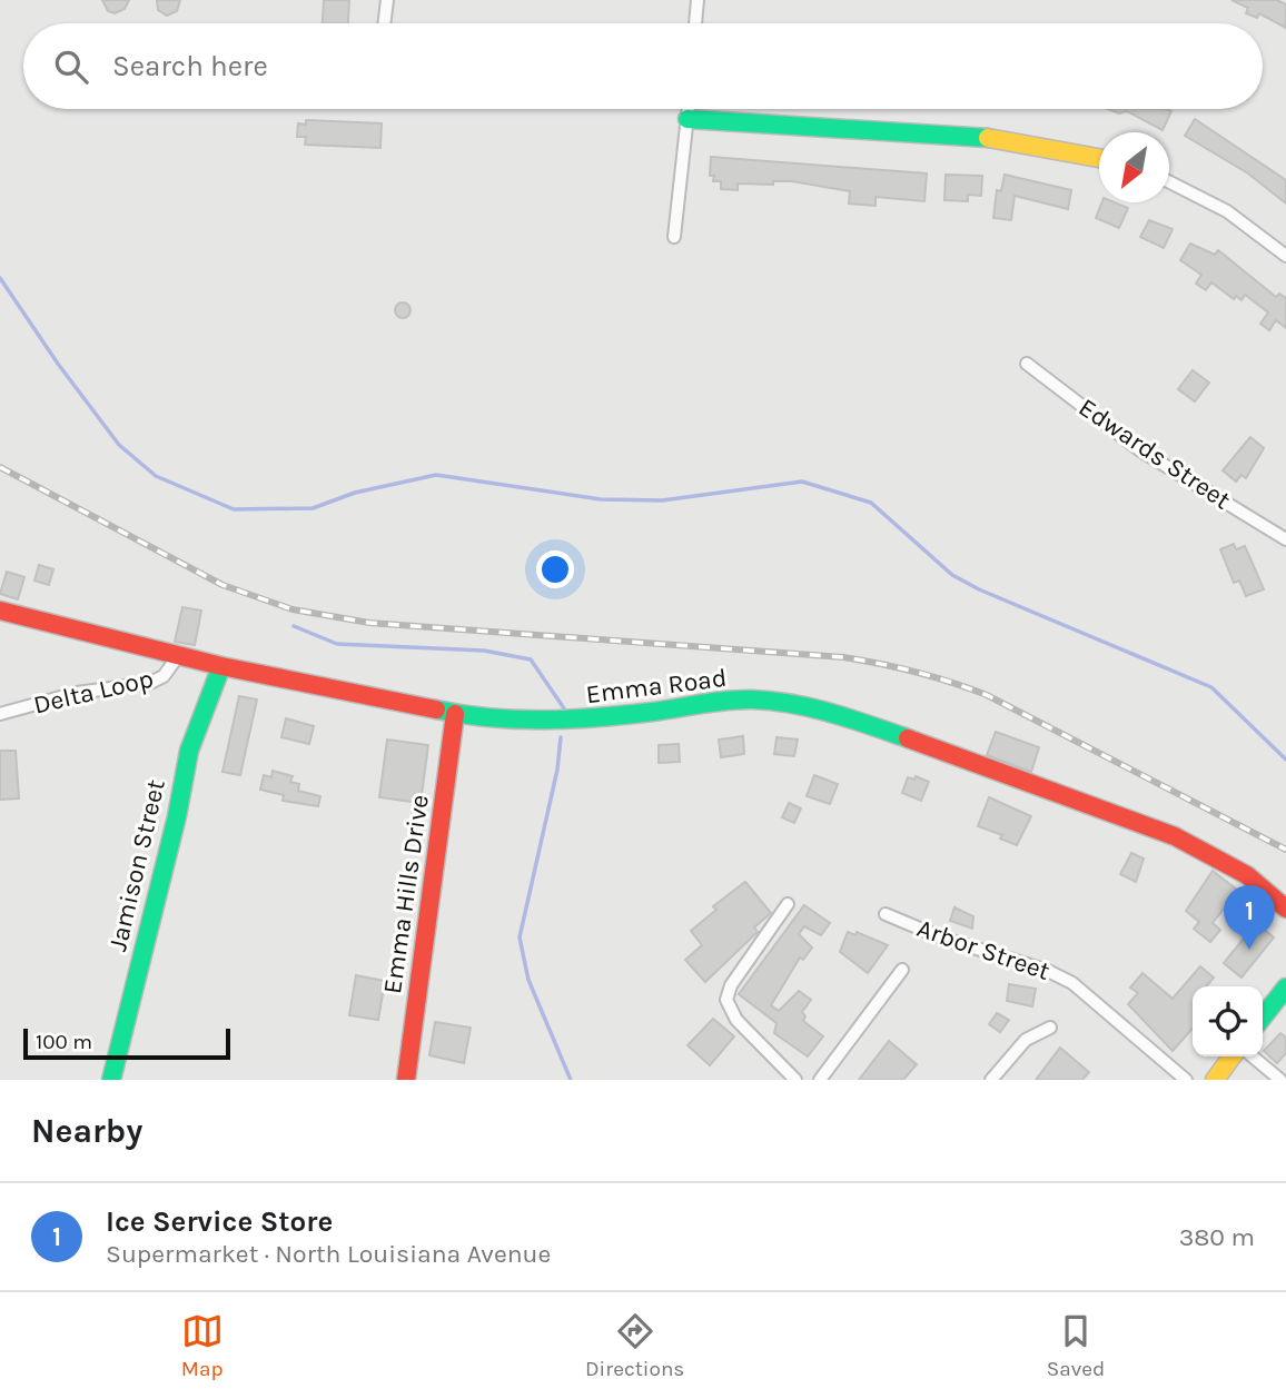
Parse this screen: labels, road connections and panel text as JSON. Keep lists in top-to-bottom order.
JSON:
{
  "streets": {
    "street": [
      "Edwards Street",
      "Emma Road",
      "Delta Loop",
      "Jamison Street",
      "Emma Hills Drive",
      "Arbor Street"
    ]
  },
  "crossings": [
    ["Emma Road", "Delta Loop"],
    ["Emma Road", "Jamison Street"],
    ["Emma Road", "Emma Hills Drive"]
  ],
  "scale_bar": "100 m",
  "north": "bottom left",
  "page": {
    "search": "Search here",
    "pins": "1",
    "scale": "100 m",
    "heading": "Nearby",
    "list": [
      {
        "mark": "1",
        "name": "Ice Service Store",
        "note": "Supermarket · North Louisiana Avenue",
        "value": "380 m"
      }
    ],
    "nav": ["Map", "Directions", "Saved"]
  }
}
